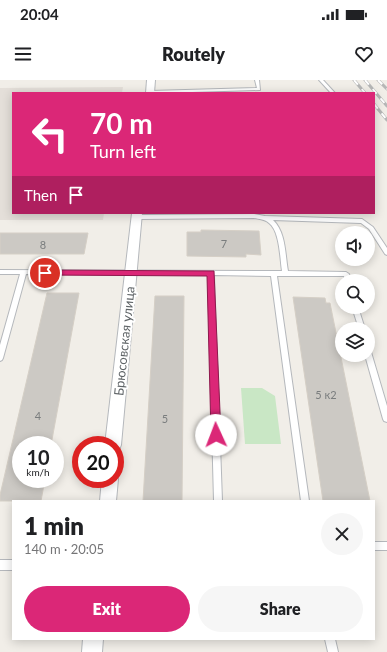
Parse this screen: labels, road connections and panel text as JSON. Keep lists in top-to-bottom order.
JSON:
{
  "streets": {
    "street": ["Брюсовская улица"]
  },
  "house_numbers": [
    "7",
    "8",
    "5 к2",
    "4",
    "5"
  ],
  "page": {
    "status": "20:04",
    "header": "Routely",
    "turn": ["70 m", "Turn left"],
    "then": "Then",
    "speed": "10 km/h",
    "limit": "20",
    "heading": ["1 min", "140 m · 20:05"],
    "buttons": ["Exit", "Share"]
  }
}
